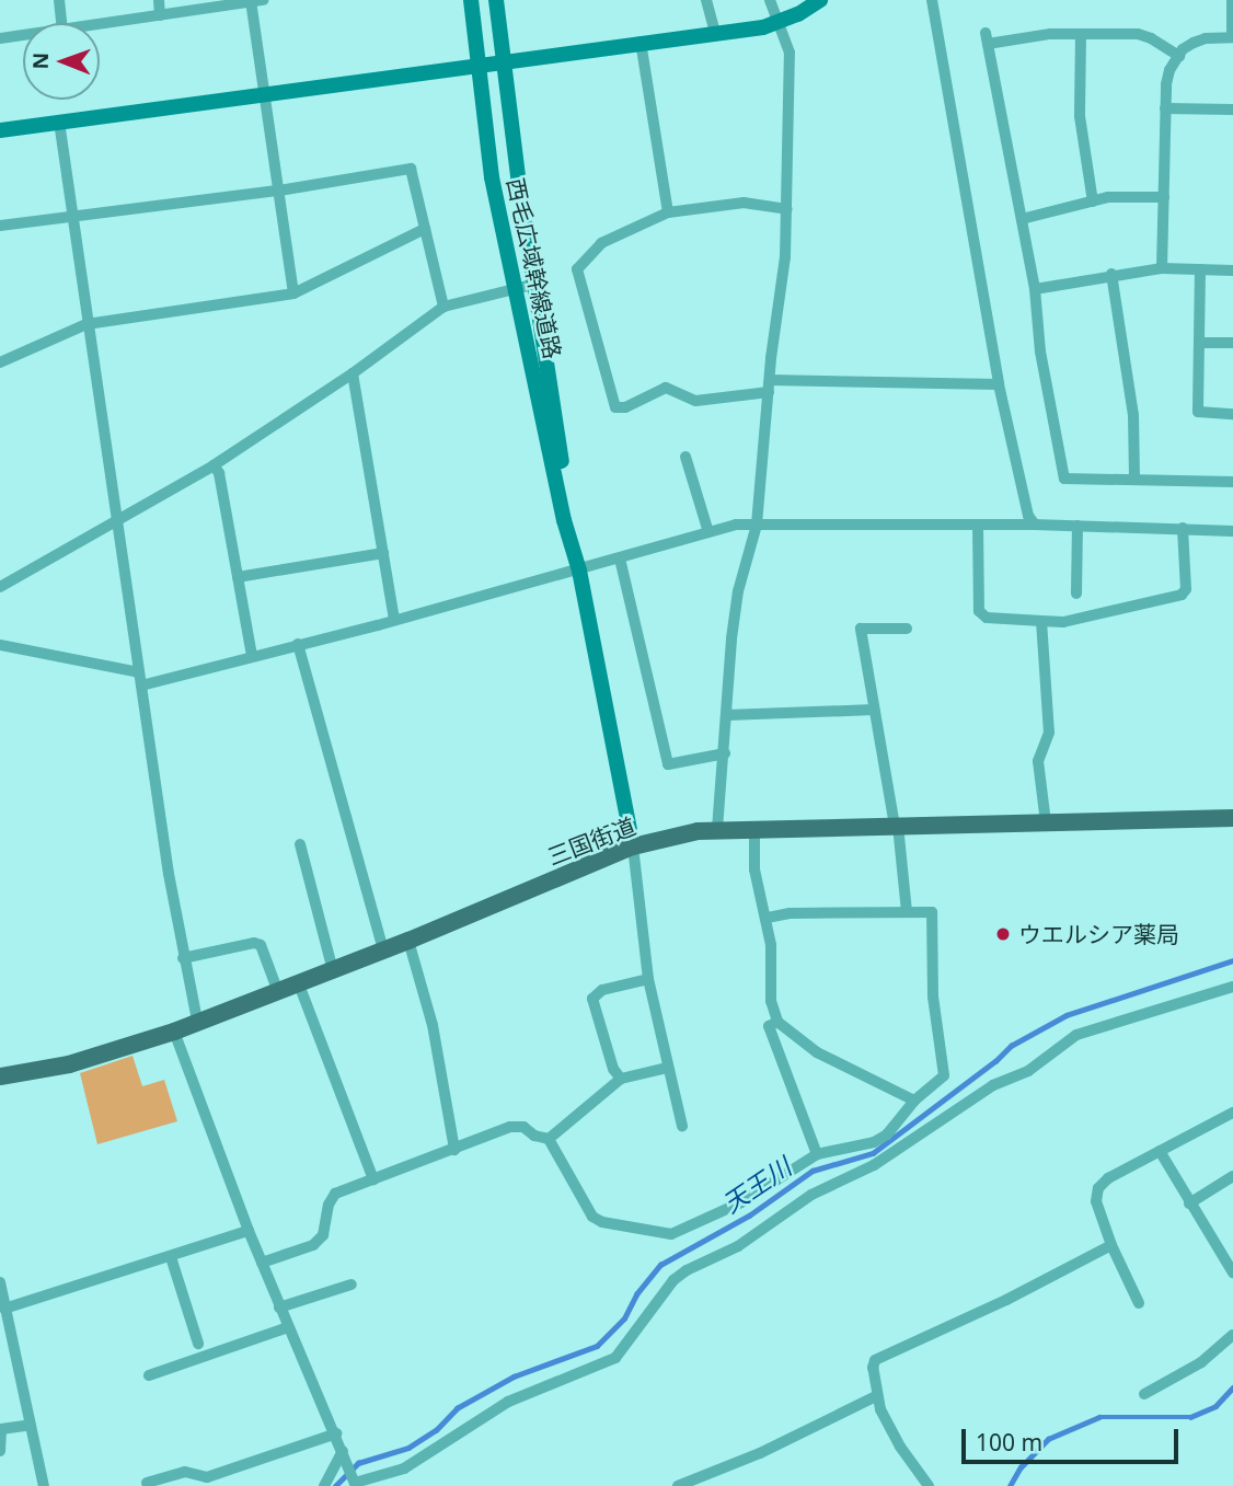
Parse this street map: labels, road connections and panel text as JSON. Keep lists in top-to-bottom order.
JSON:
{
  "streets": {
    "main road": ["三国街道"],
    "street": ["西毛広域幹線道路"]
  },
  "crossings": [
    ["西毛広域幹線道路", "三国街道"]
  ],
  "water": ["天王川"],
  "places": ["ウエルシア薬局"],
  "scale_bar": "100 m",
  "north": "left"
}
